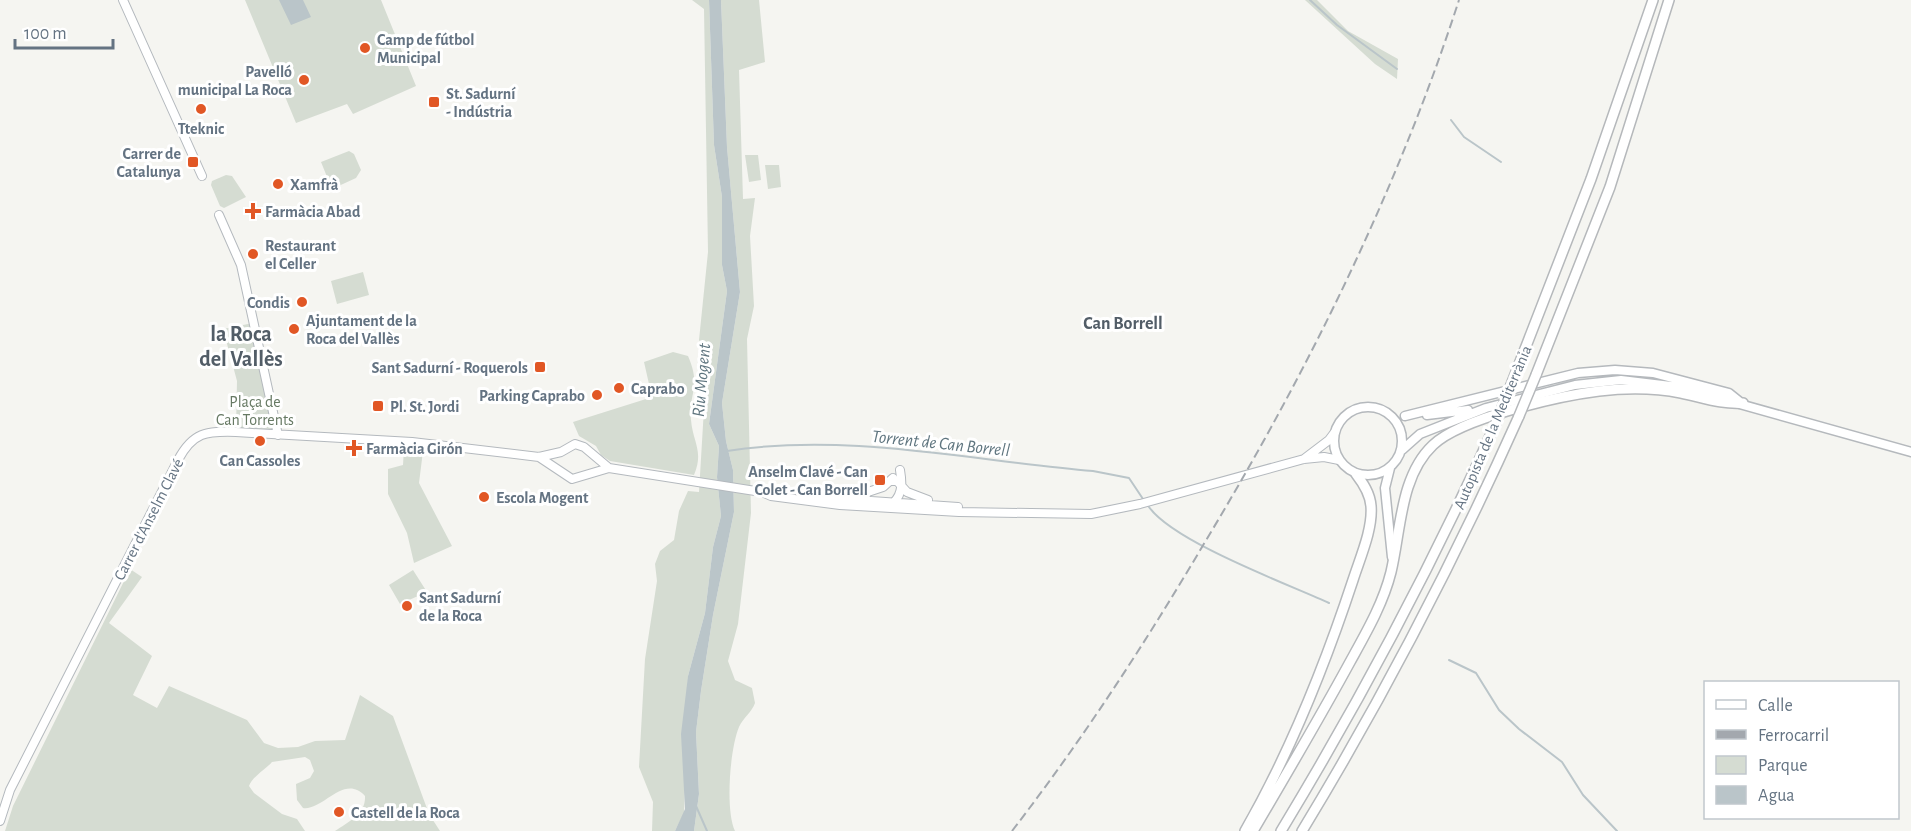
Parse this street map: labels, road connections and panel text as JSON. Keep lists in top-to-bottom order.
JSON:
{
  "streets": {
    "highway": ["Autopista de la Mediterrània"],
    "street": ["Carrer d'Anselm Clavé"]
  },
  "districts": ["Can Borrell", "la Roca del Vallès"],
  "water": ["Riu Mogent", "Torrent de Can Borrell"],
  "parks": ["Plaça de Can Torrents"],
  "places": {
    "other": [
      "Camp de fútbol Municipal",
      "Pavelló municipal La Roca",
      "Tteknic",
      "Xamfrà",
      "Restaurant el Celler",
      "Condis",
      "Ajuntament de la Roca del Vallès",
      "Caprabo",
      "Parking Caprabo",
      "Can Cassoles",
      "Escola Mogent",
      "Sant Sadurní de la Roca",
      "Castell de la Roca"
    ],
    "transit": [
      "St. Sadurní - Indústria",
      "Carrer de Catalunya",
      "Sant Sadurní - Roquerols",
      "Pl. St. Jordi",
      "Anselm Clavé - Can Colet - Can Borrell"
    ],
    "health": ["Farmàcia Abad", "Farmàcia Girón"]
  },
  "legend": [
    "Calle",
    "Ferrocarril",
    "Parque",
    "Agua"
  ],
  "scale_bar": "100 m"
}
